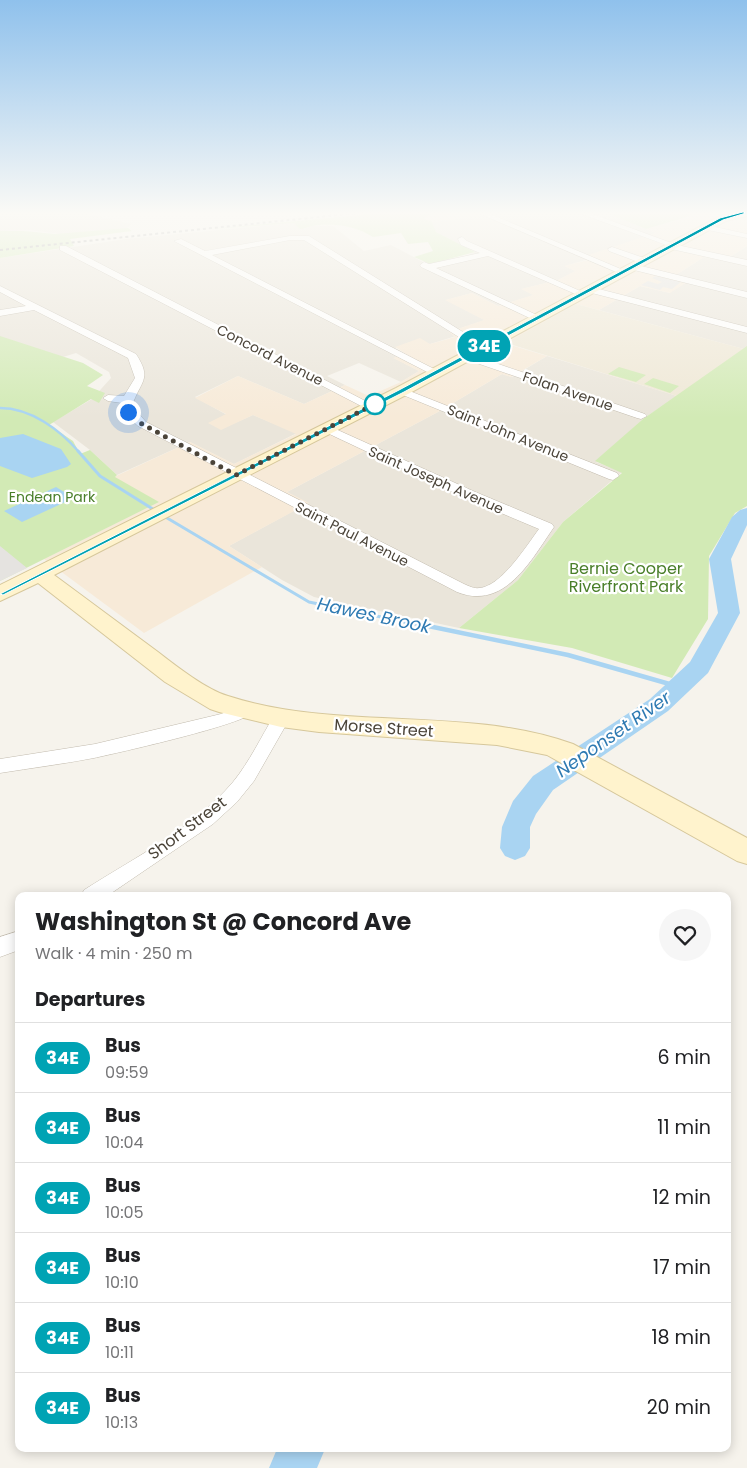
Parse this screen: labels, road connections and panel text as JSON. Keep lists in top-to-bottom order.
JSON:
{
  "streets": {
    "main road": ["Morse Street"],
    "street": [
      "Concord Avenue",
      "Folan Avenue",
      "Saint John Avenue",
      "Saint Joseph Avenue",
      "Saint Paul Avenue",
      "Short Street"
    ]
  },
  "crossings": [
    ["Saint Joseph Avenue", "Saint Paul Avenue"],
    ["Morse Street", "Short Street"]
  ],
  "water": ["Hawes Brook", "Neponset River"],
  "parks": ["Endean Park", "Bernie Cooper Riverfront Park"],
  "lines": ["bus line 34E"],
  "page": {
    "on_map": "34E",
    "heading": [
      ["Washington St @ Concord Ave", "Walk · 4 min · 250 m"],
      "Departures"
    ],
    "list": [
      {
        "mark": "34E",
        "name": "Bus",
        "note": "09:59",
        "value": "6 min"
      },
      {
        "mark": "34E",
        "name": "Bus",
        "note": "10:04",
        "value": "11 min"
      },
      {
        "mark": "34E",
        "name": "Bus",
        "note": "10:05",
        "value": "12 min"
      },
      {
        "mark": "34E",
        "name": "Bus",
        "note": "10:10",
        "value": "17 min"
      },
      {
        "mark": "34E",
        "name": "Bus",
        "note": "10:11",
        "value": "18 min"
      },
      {
        "mark": "34E",
        "name": "Bus",
        "note": "10:13",
        "value": "20 min"
      }
    ]
  }
}
